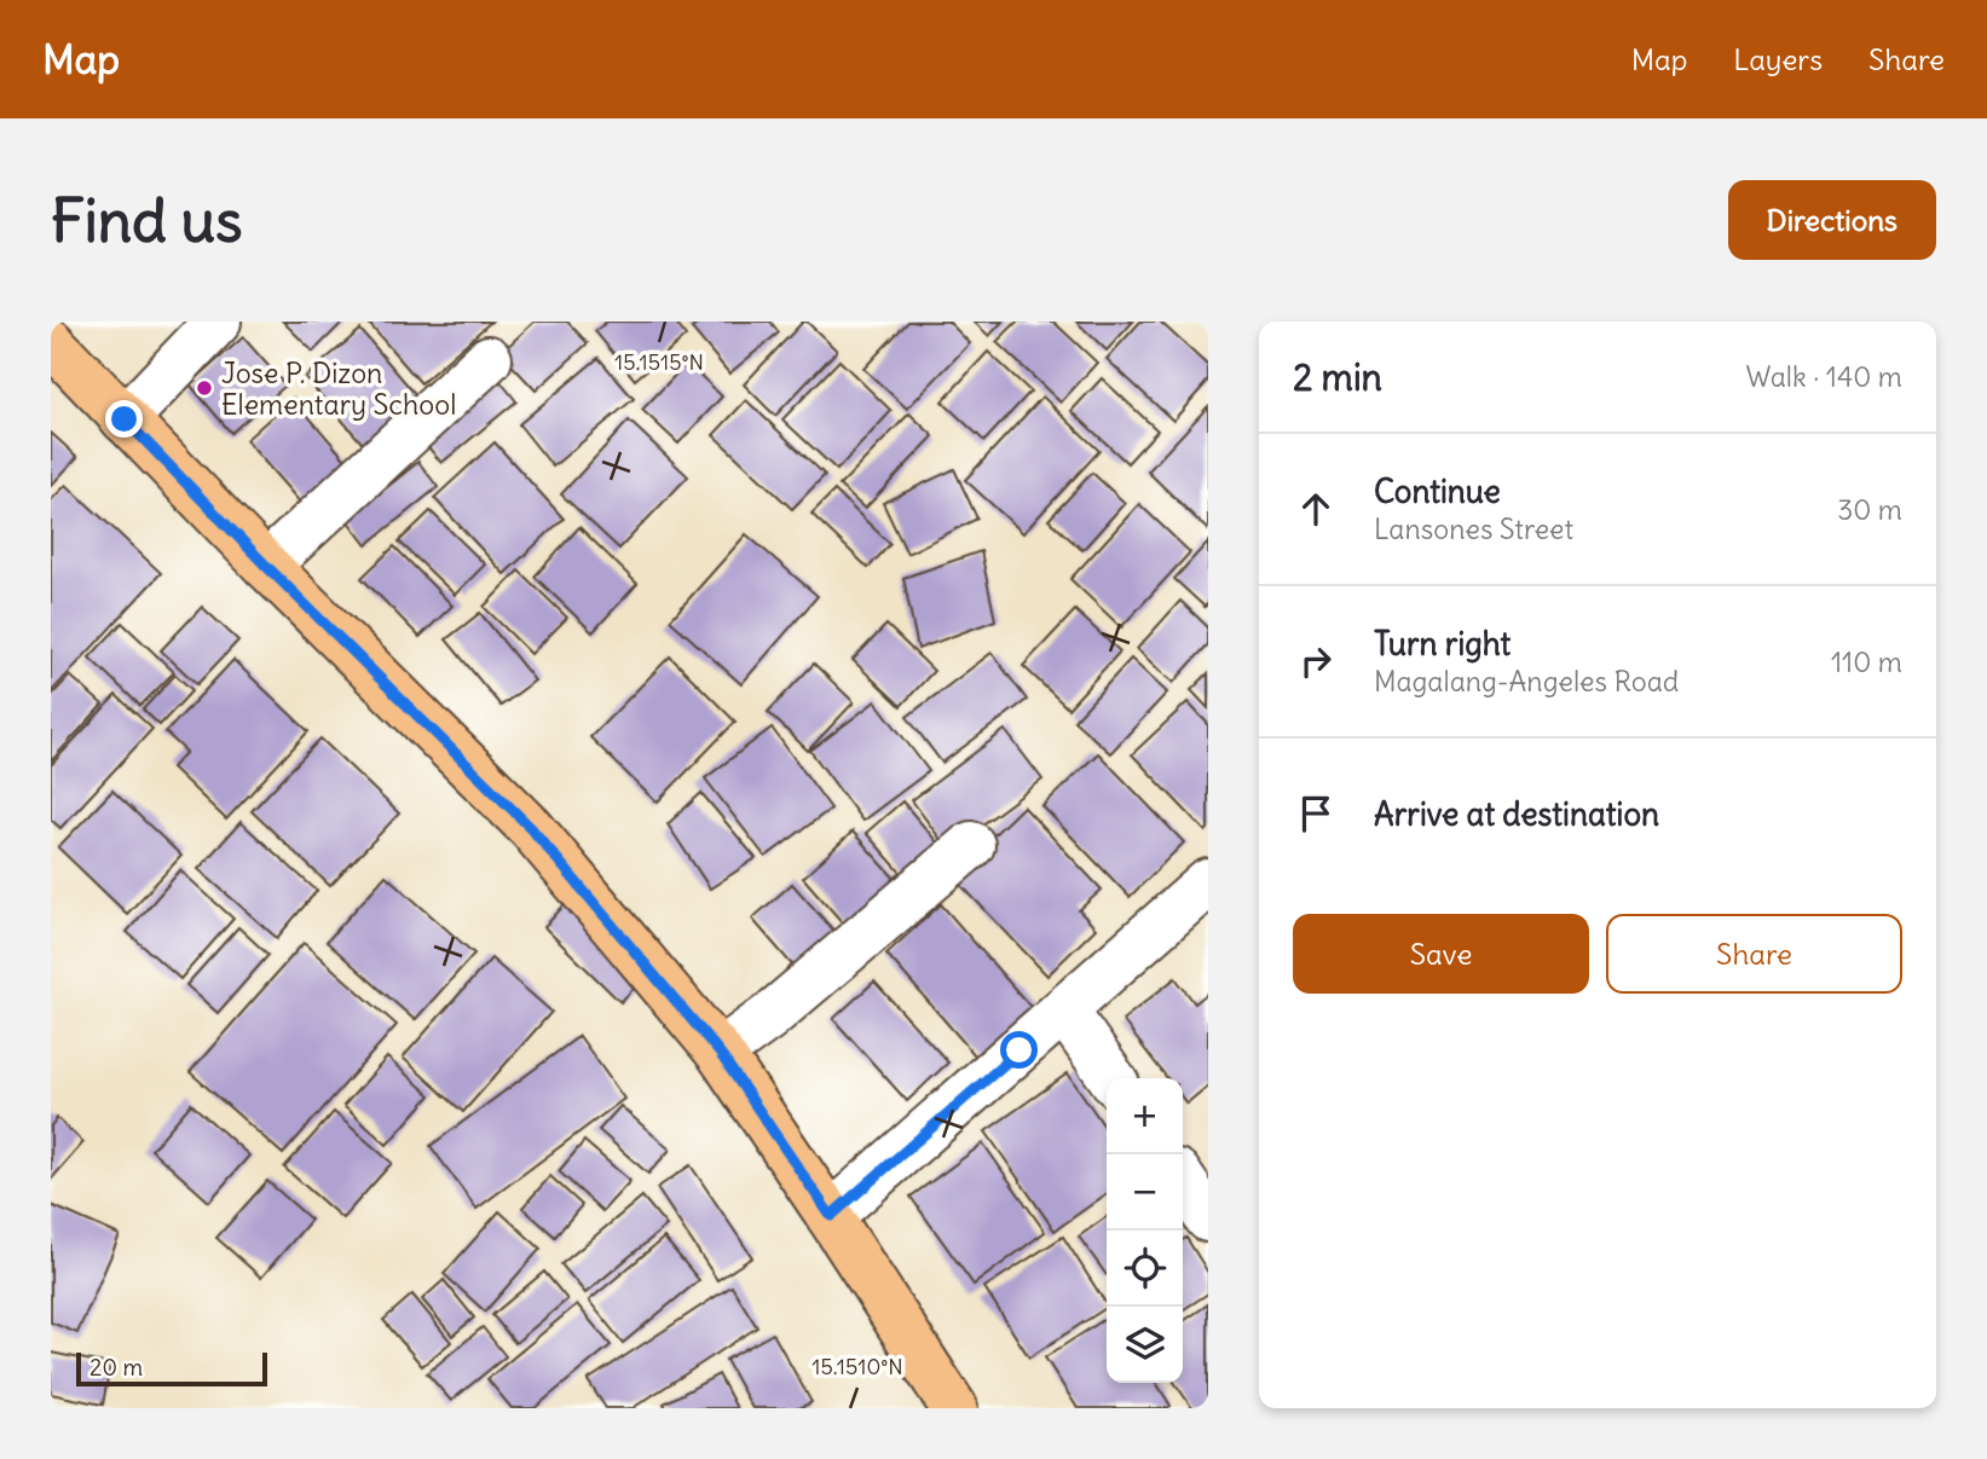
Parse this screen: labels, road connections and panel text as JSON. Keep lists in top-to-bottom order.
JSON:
{
  "places": ["Jose P. Dizon Elementary School"],
  "scale_bar": "20 m",
  "page": {
    "header": "Map",
    "nav": ["Map", "Layers", "Share"],
    "buttons": [
      "Directions",
      ["Save", "Share"]
    ],
    "title": "Find us",
    "heading": ["2 min", "Walk · 140 m"],
    "list": [
      ["Continue", "Lansones Street", "30 m"],
      ["Turn right", "Magalang-Angeles Road", "110 m"],
      "Arrive at destination"
    ],
    "map_buttons": ["+", "−"],
    "scale": "20 m"
  },
  "coordinates": ["15.1515°N", "15.1510°N"]
}
